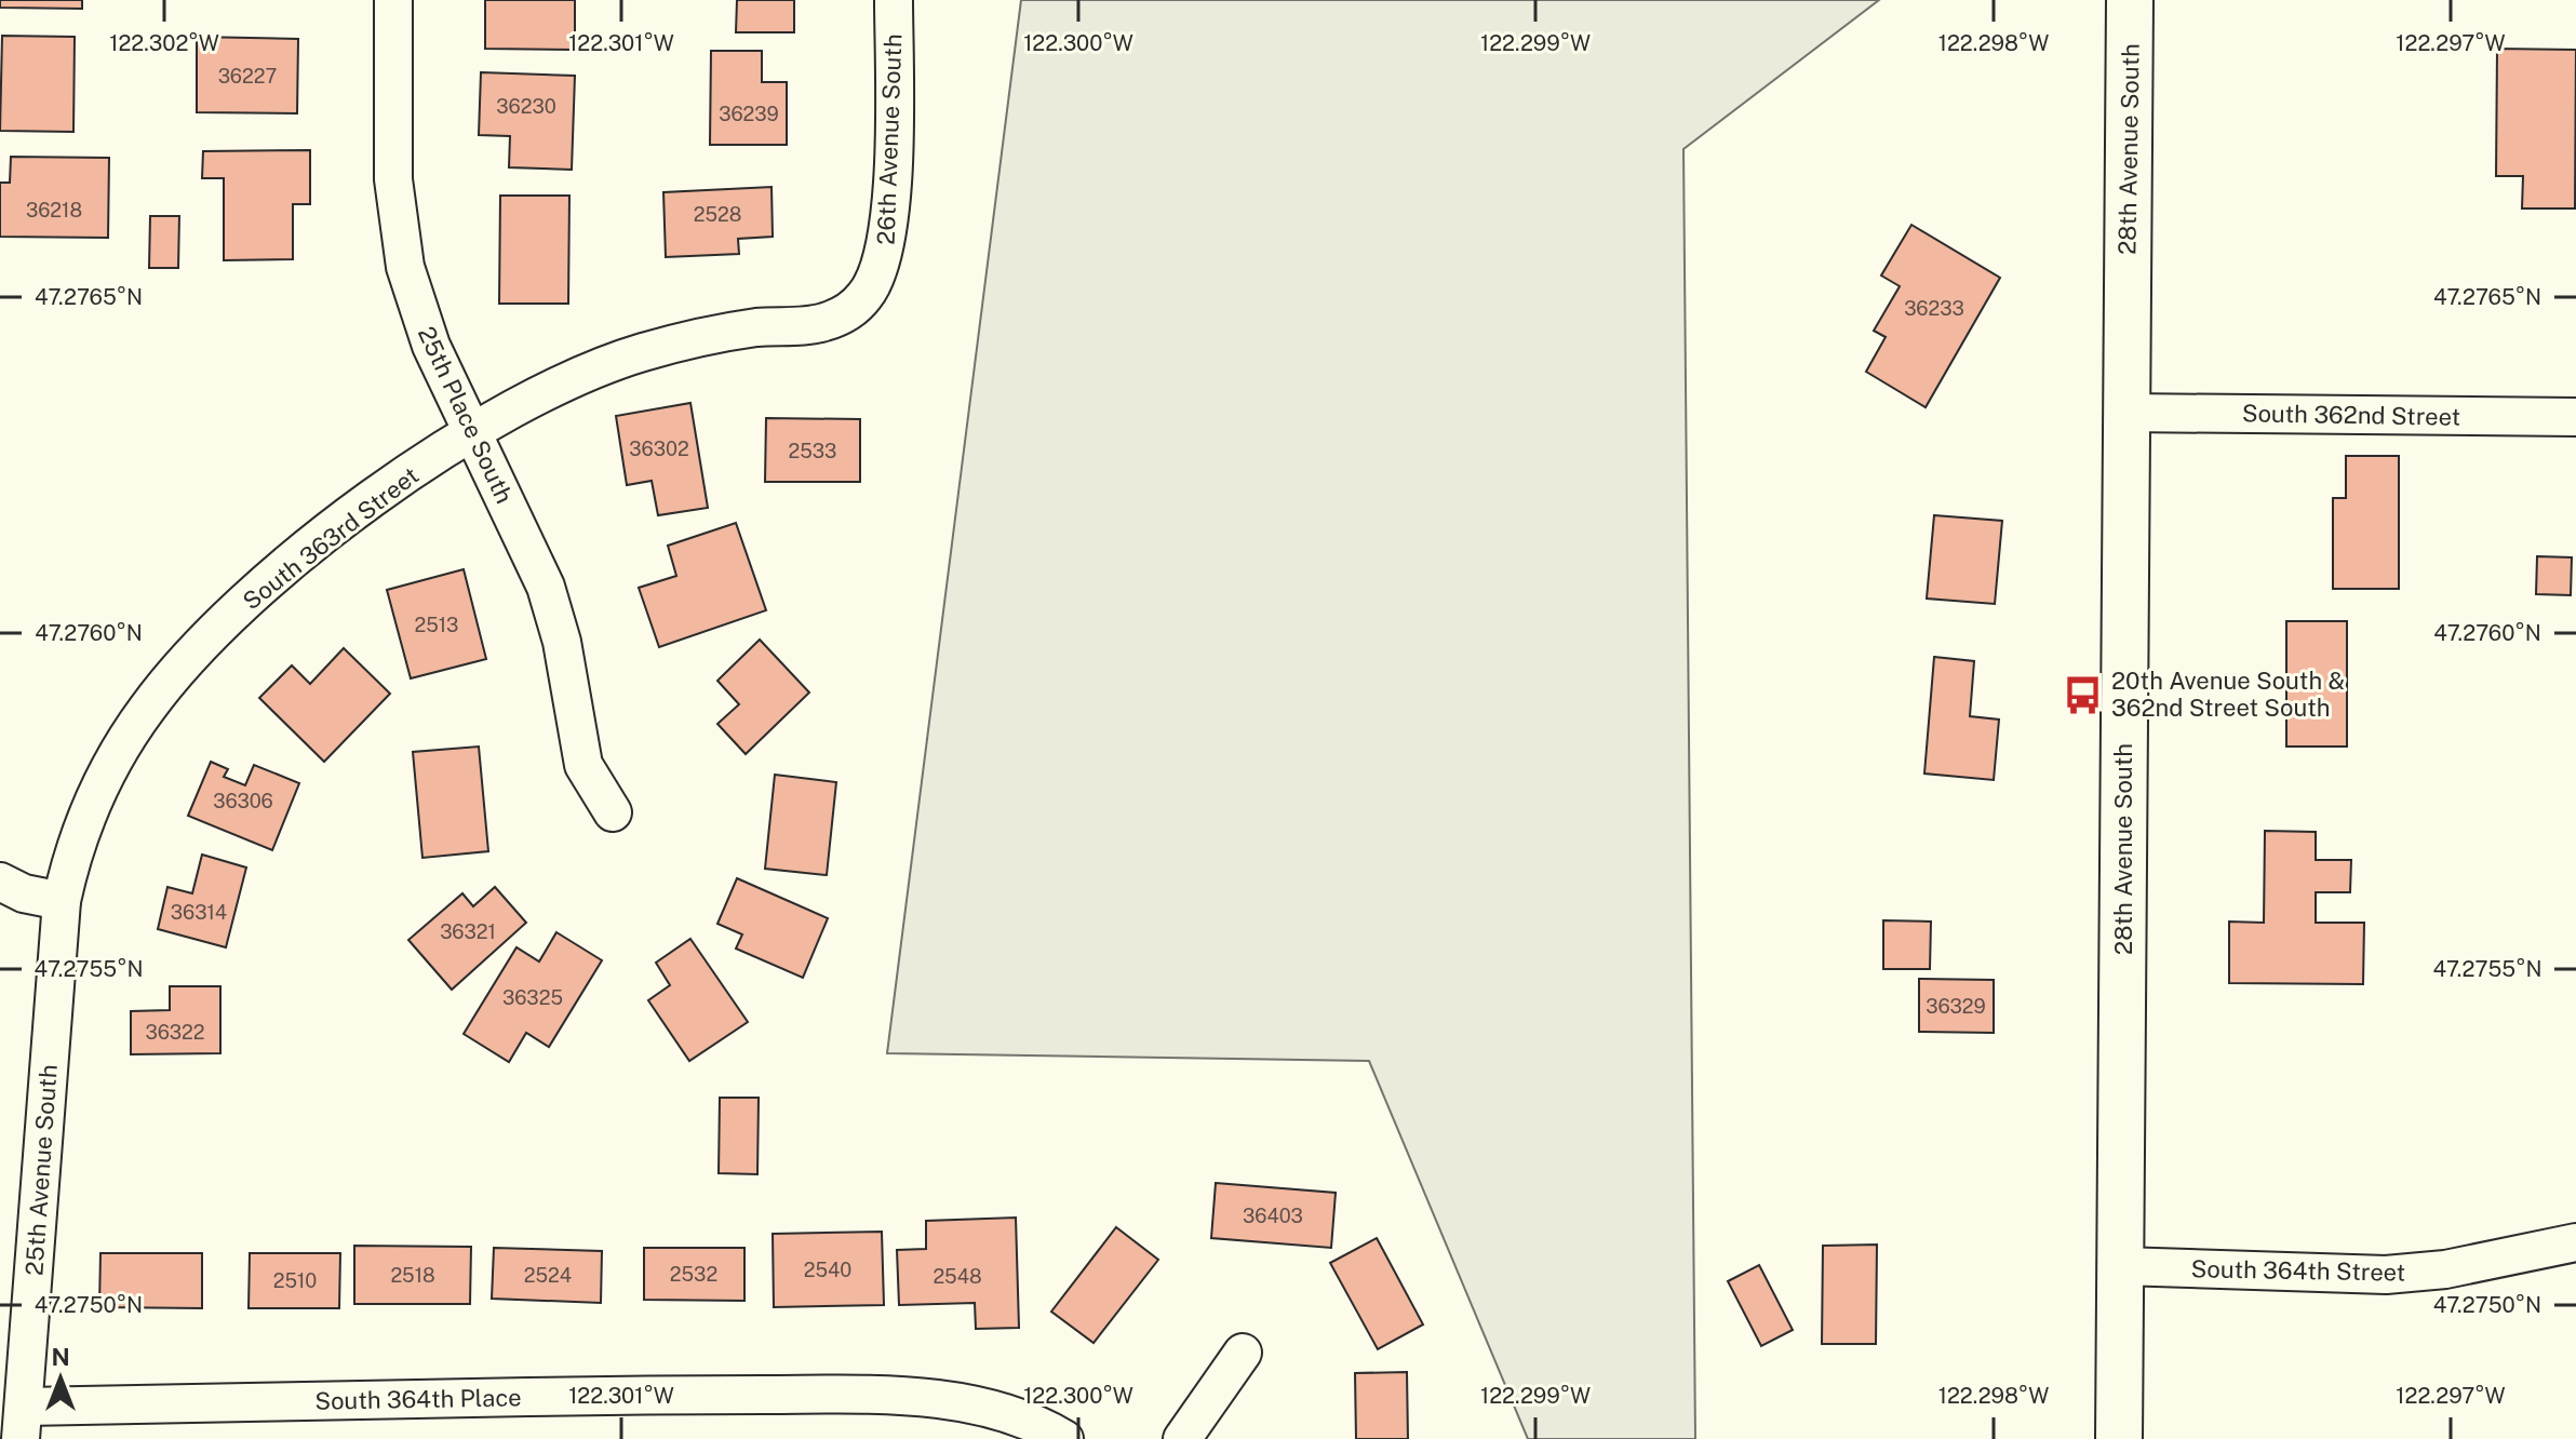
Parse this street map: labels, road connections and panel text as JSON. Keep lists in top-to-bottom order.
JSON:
{
  "streets": {
    "street": [
      "26th Avenue South",
      "28th Avenue South",
      "25th Place South",
      "South 362nd Street",
      "South 363rd Street",
      "25th Avenue South",
      "South 364th Street",
      "South 364th Place"
    ]
  },
  "crossings": [
    ["26th Avenue South", "South 363rd Street"],
    ["28th Avenue South", "South 362nd Street"],
    ["28th Avenue South", "South 364th Street"],
    ["25th Place South", "South 363rd Street"],
    ["South 363rd Street", "25th Avenue South"],
    ["25th Avenue South", "South 364th Place"]
  ],
  "places": {
    "bus stop": ["20th Avenue South & 362nd Street South"]
  },
  "house_numbers": [
    "36227",
    "36230",
    "36239",
    "36218",
    "2528",
    "36233",
    "36302",
    "2533",
    "2513",
    "36306",
    "36314",
    "36321",
    "36325",
    "36329",
    "36322",
    "36403",
    "2540",
    "2532",
    "2518",
    "2524",
    "2548",
    "2510"
  ],
  "north": "top",
  "coordinates": [
    "122.302°W",
    "122.301°W",
    "122.300°W",
    "122.299°W",
    "122.298°W",
    "122.297°W",
    "47.2765°N",
    "47.2760°N",
    "47.2755°N",
    "47.2750°N"
  ]
}
